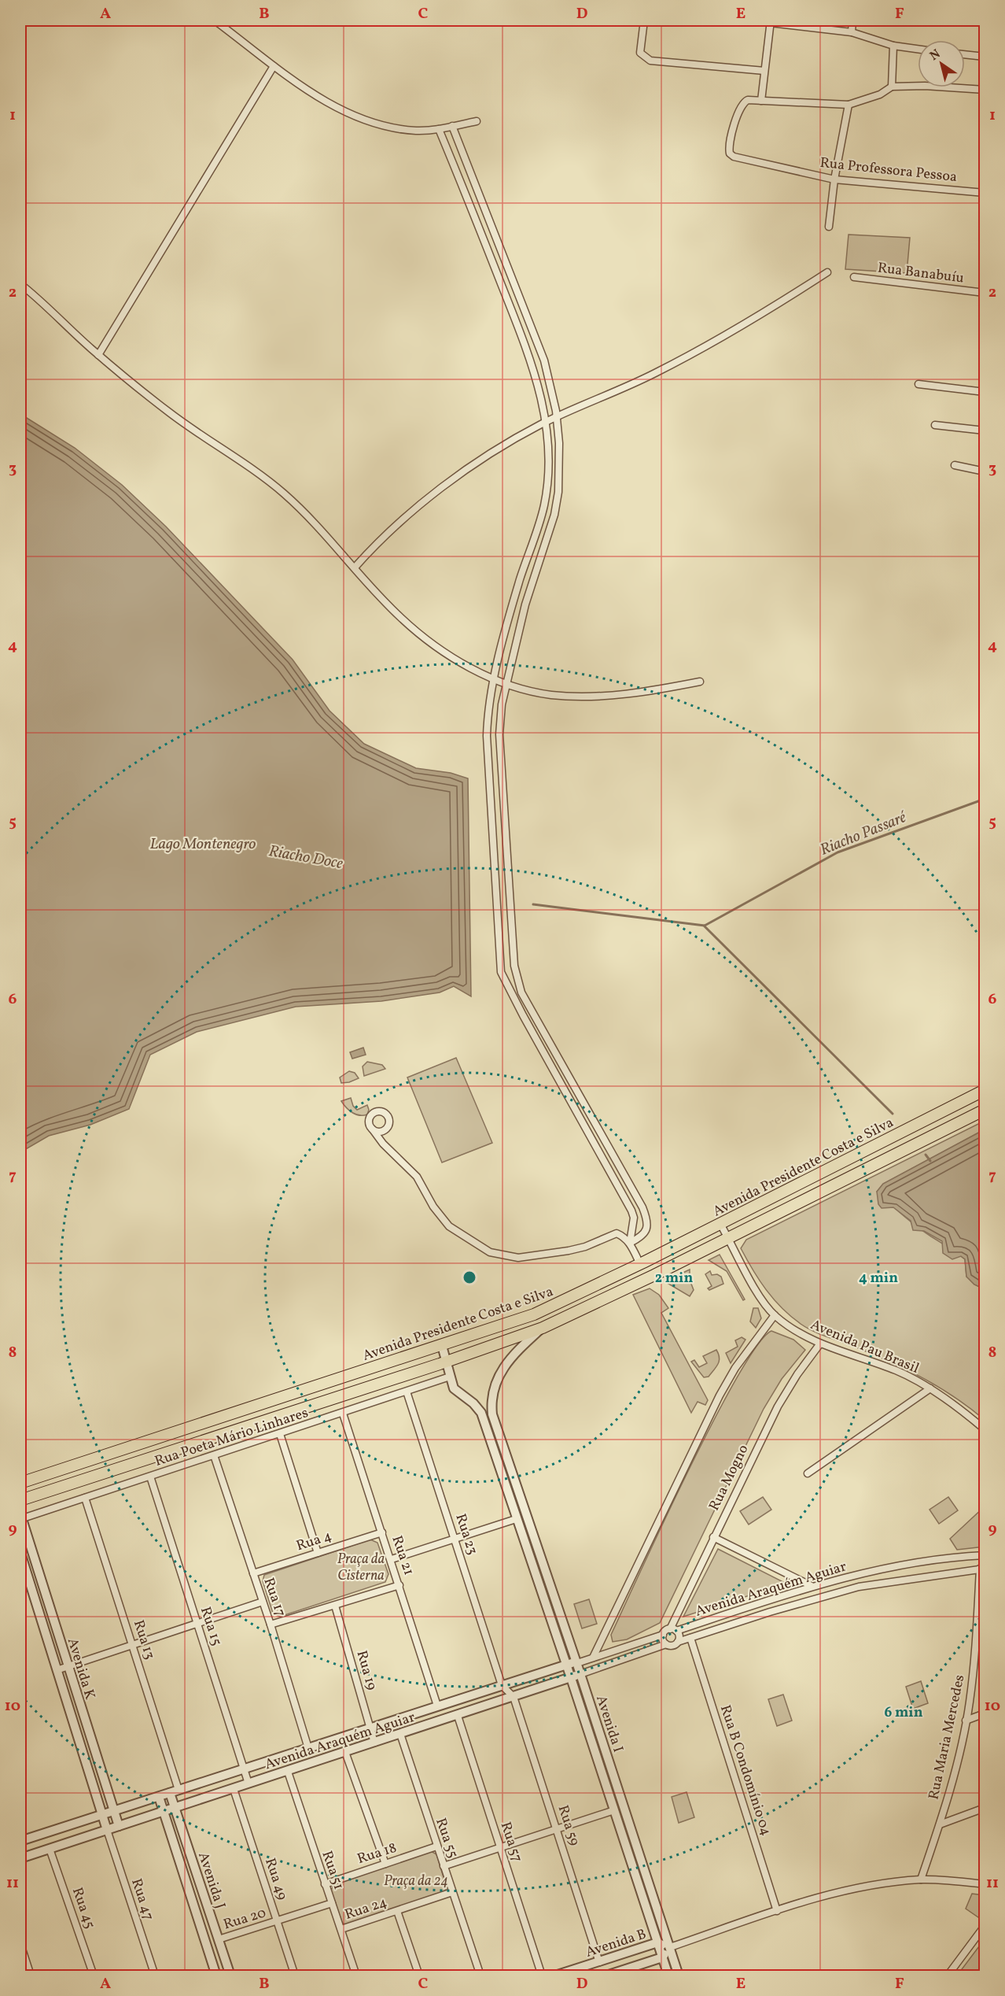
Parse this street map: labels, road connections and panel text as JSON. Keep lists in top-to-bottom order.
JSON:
{
  "streets": {
    "main road": ["Avenida Presidente Costa e Silva"],
    "street": [
      "Rua Professora Pessoa",
      "Rua Banabuíu",
      "Avenida Pau Brasil",
      "Rua Poeta Mário Linhares",
      "Rua Mogno",
      "Rua 23",
      "Rua 4",
      "Rua 21",
      "Avenida Araquém Aguiar",
      "Rua 17",
      "Rua 15",
      "Rua 13",
      "Avenida K",
      "Rua 19",
      "Avenida I",
      "Rua Maria Mercedes",
      "Rua B Condomínio 04",
      "Rua 59",
      "Rua 55",
      "Rua 57",
      "Rua 18",
      "Rua 51",
      "Rua 49",
      "Avenida J",
      "Rua 47",
      "Rua 45",
      "Rua 24",
      "Rua 20",
      "Avenida B"
    ]
  },
  "crossings": [
    ["Avenida Presidente Costa e Silva", "Avenida Pau Brasil"],
    ["Avenida Presidente Costa e Silva", "Avenida I"],
    ["Avenida Pau Brasil", "Rua Mogno"],
    ["Rua Poeta Mário Linhares", "Rua 23"],
    ["Rua Poeta Mário Linhares", "Rua 21"],
    ["Rua Poeta Mário Linhares", "Rua 17"],
    ["Rua Poeta Mário Linhares", "Rua 15"],
    ["Rua Poeta Mário Linhares", "Rua 13"],
    ["Rua Poeta Mário Linhares", "Avenida K"],
    ["Rua Poeta Mário Linhares", "Avenida I"],
    ["Rua Mogno", "Avenida Araquém Aguiar"],
    ["Rua 23", "Avenida Araquém Aguiar"],
    ["Rua 4", "Rua 21"],
    ["Rua 4", "Rua 17"],
    ["Rua 21", "Avenida Araquém Aguiar"],
    ["Avenida Araquém Aguiar", "Rua 17"],
    ["Avenida Araquém Aguiar", "Rua 15"],
    ["Avenida Araquém Aguiar", "Rua 13"],
    ["Avenida Araquém Aguiar", "Avenida K"],
    ["Avenida Araquém Aguiar", "Rua 19"],
    ["Avenida Araquém Aguiar", "Avenida I"],
    ["Avenida Araquém Aguiar", "Rua Maria Mercedes"],
    ["Avenida Araquém Aguiar", "Rua B Condomínio 04"],
    ["Avenida Araquém Aguiar", "Rua 59"],
    ["Avenida Araquém Aguiar", "Rua 55"],
    ["Avenida Araquém Aguiar", "Rua 57"],
    ["Avenida Araquém Aguiar", "Rua 51"],
    ["Avenida Araquém Aguiar", "Rua 49"],
    ["Avenida Araquém Aguiar", "Avenida J"],
    ["Avenida Araquém Aguiar", "Rua 47"],
    ["Avenida Araquém Aguiar", "Rua 45"],
    ["Rua 13", "Avenida J"],
    ["Avenida K", "Rua 47"],
    ["Avenida I", "Avenida B"],
    ["Rua 59", "Avenida B"],
    ["Rua 55", "Rua 18"],
    ["Rua 55", "Rua 24"],
    ["Rua 18", "Rua 51"],
    ["Rua 51", "Rua 24"],
    ["Rua 51", "Rua 20"],
    ["Rua 49", "Rua 20"],
    ["Avenida J", "Rua 20"]
  ],
  "water": ["Riacho Passaré", "Lago Montenegro", "Riacho Doce"],
  "parks": ["Praça da Cisterna", "Praça da 24"],
  "north": "top left",
  "grid": {
    "columns": [
      "A",
      "B",
      "C",
      "D",
      "E",
      "F"
    ],
    "rows": [
      "1",
      "2",
      "3",
      "4",
      "5",
      "6",
      "7",
      "8",
      "9",
      "10",
      "11"
    ]
  },
  "rings": ["2 min", "4 min", "6 min"]
}
